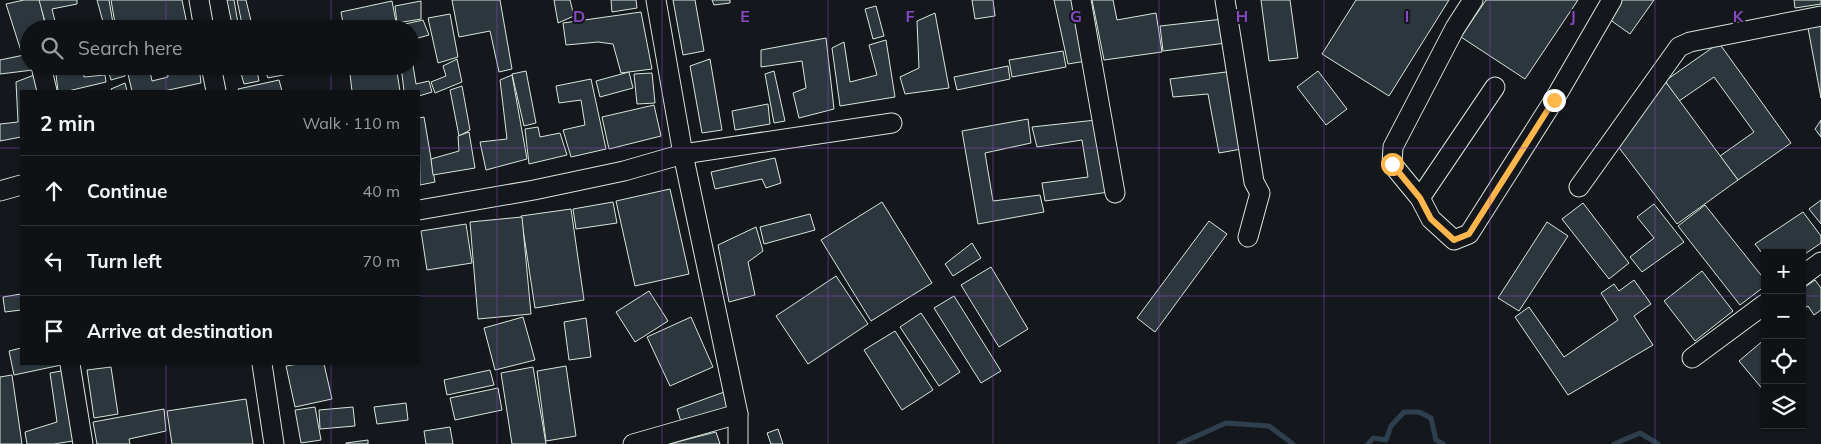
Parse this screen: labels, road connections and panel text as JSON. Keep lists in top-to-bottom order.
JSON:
{
  "page": {
    "search": "Search here",
    "heading": ["2 min", "Walk · 110 m"],
    "list": [
      ["Continue", "40 m"],
      ["Turn left", "70 m"],
      "Arrive at destination"
    ],
    "map_buttons": ["+", "−"]
  },
  "grid": {
    "columns": [
      "D",
      "E",
      "F",
      "G",
      "H",
      "I",
      "J",
      "K"
    ]
  }
}
